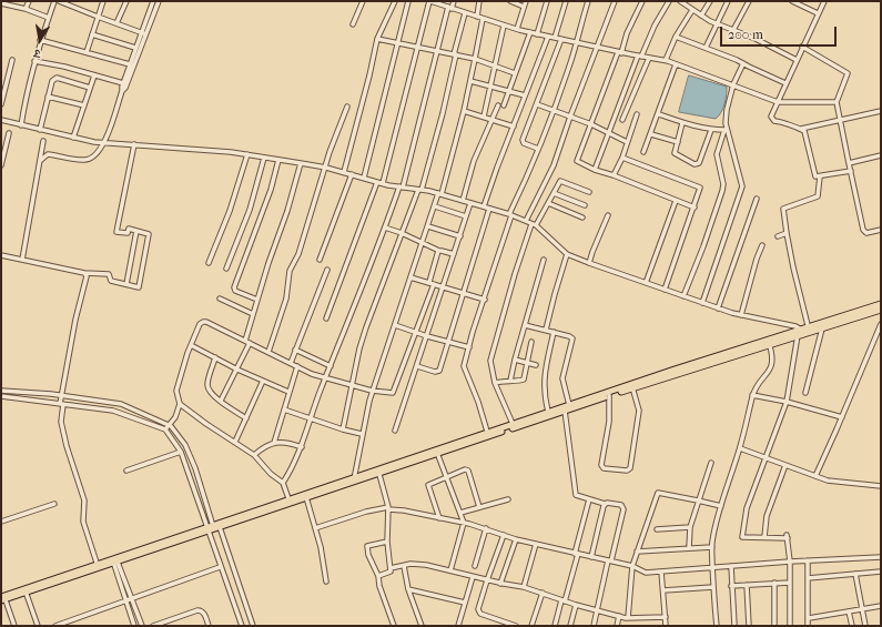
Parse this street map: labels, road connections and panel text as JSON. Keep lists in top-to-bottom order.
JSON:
{
  "scale_bar": "200 m",
  "north": "bottom"
}
